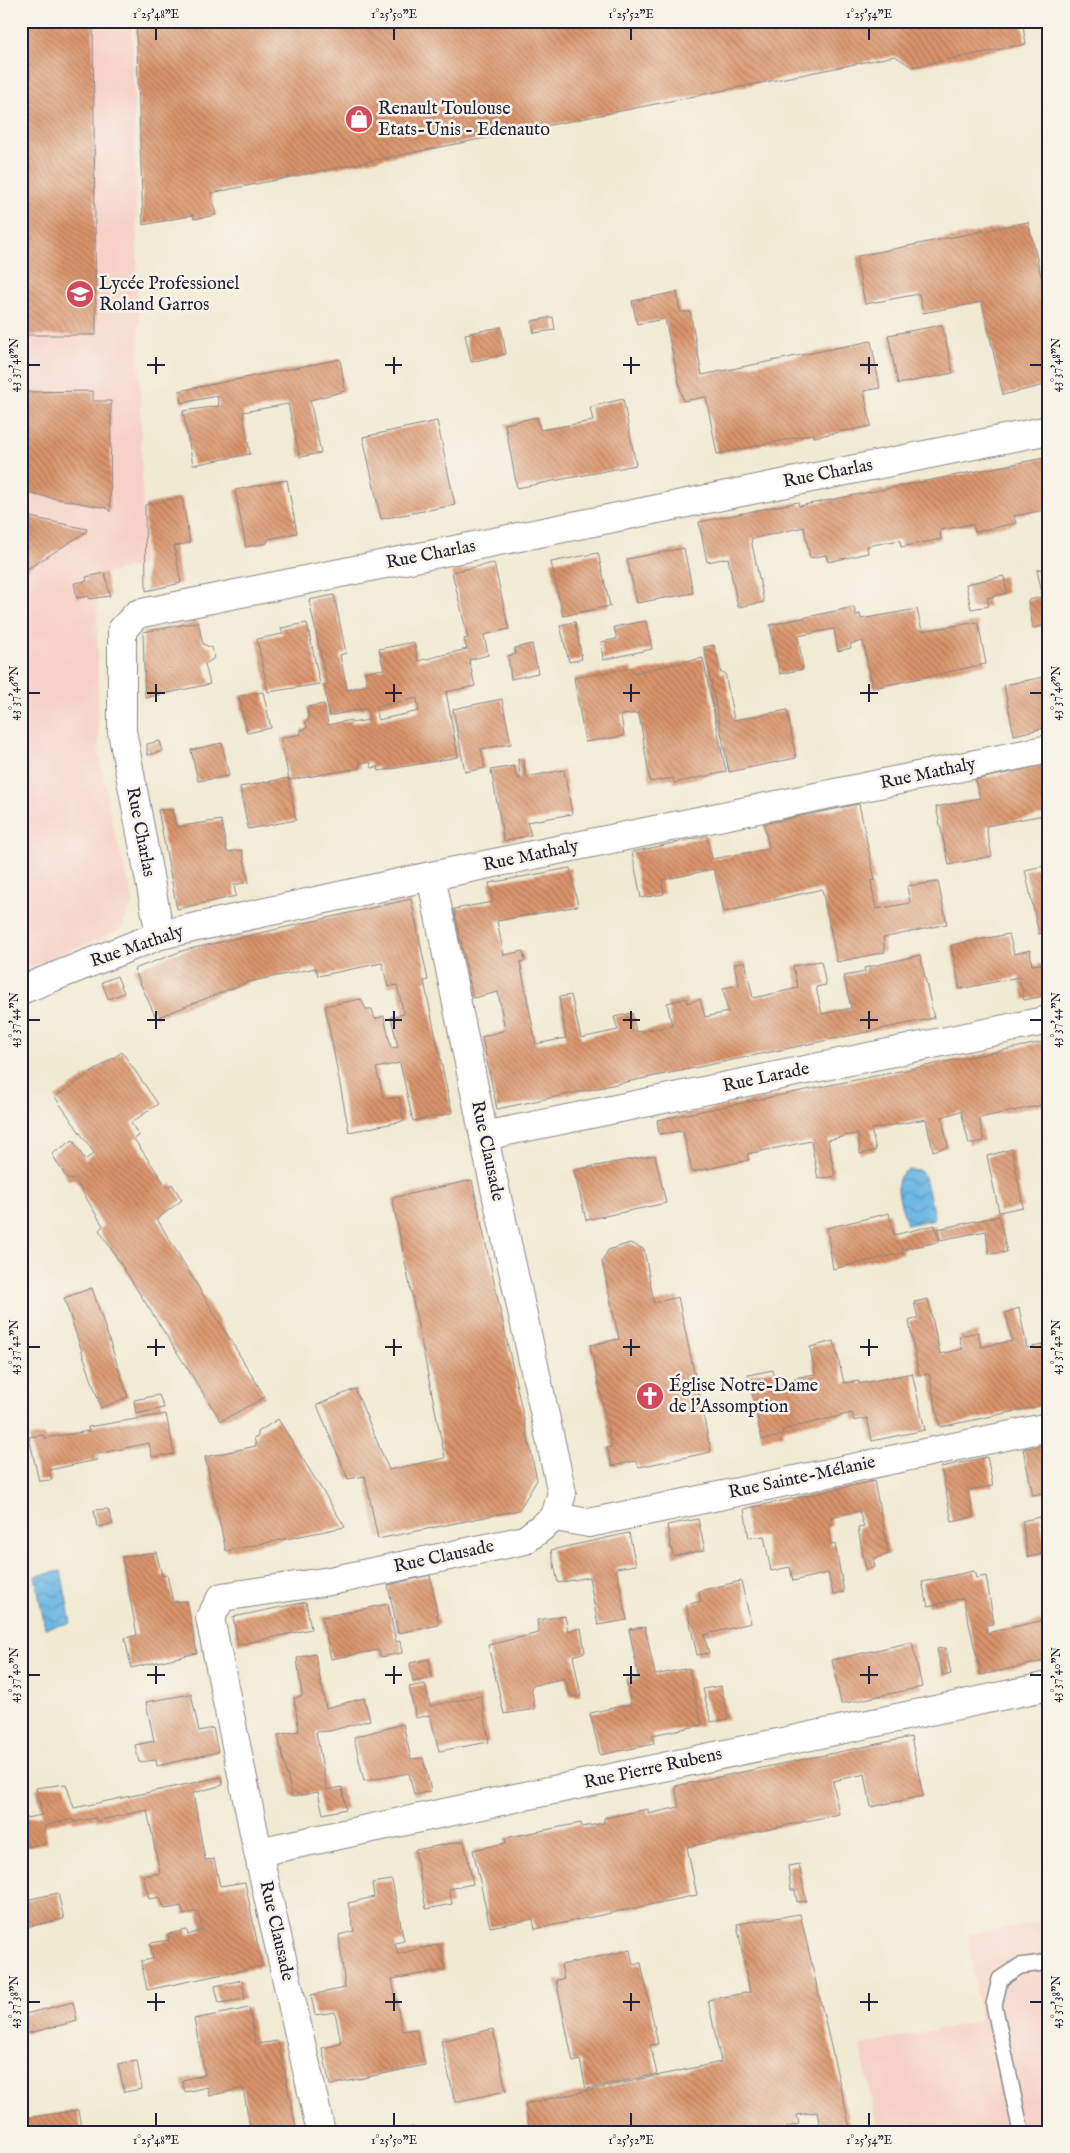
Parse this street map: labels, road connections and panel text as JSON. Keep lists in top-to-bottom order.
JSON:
{
  "streets": {
    "street": [
      "Rue Charlas",
      "Rue Mathaly",
      "Rue Larade",
      "Rue Clausade",
      "Rue Sainte-Mélanie",
      "Rue Pierre Rubens"
    ]
  },
  "crossings": [
    ["Rue Charlas", "Rue Mathaly"],
    ["Rue Mathaly", "Rue Clausade"],
    ["Rue Larade", "Rue Clausade"],
    ["Rue Clausade", "Rue Sainte-Mélanie"],
    ["Rue Clausade", "Rue Pierre Rubens"]
  ],
  "places": {
    "shop": ["Renault Toulouse Etats-Unis - Edenauto"],
    "school or university": ["Lycée Professionel Roland Garros"],
    "church": ["Église Notre-Dame de l'Assomption"]
  },
  "coordinates": [
    "1°25'48\"E",
    "1°25'50\"E",
    "1°25'52\"E",
    "1°25'54\"E",
    "43°37'48\"N",
    "43°37'46\"N",
    "43°37'44\"N",
    "43°37'42\"N",
    "43°37'40\"N",
    "43°37'38\"N"
  ]
}
